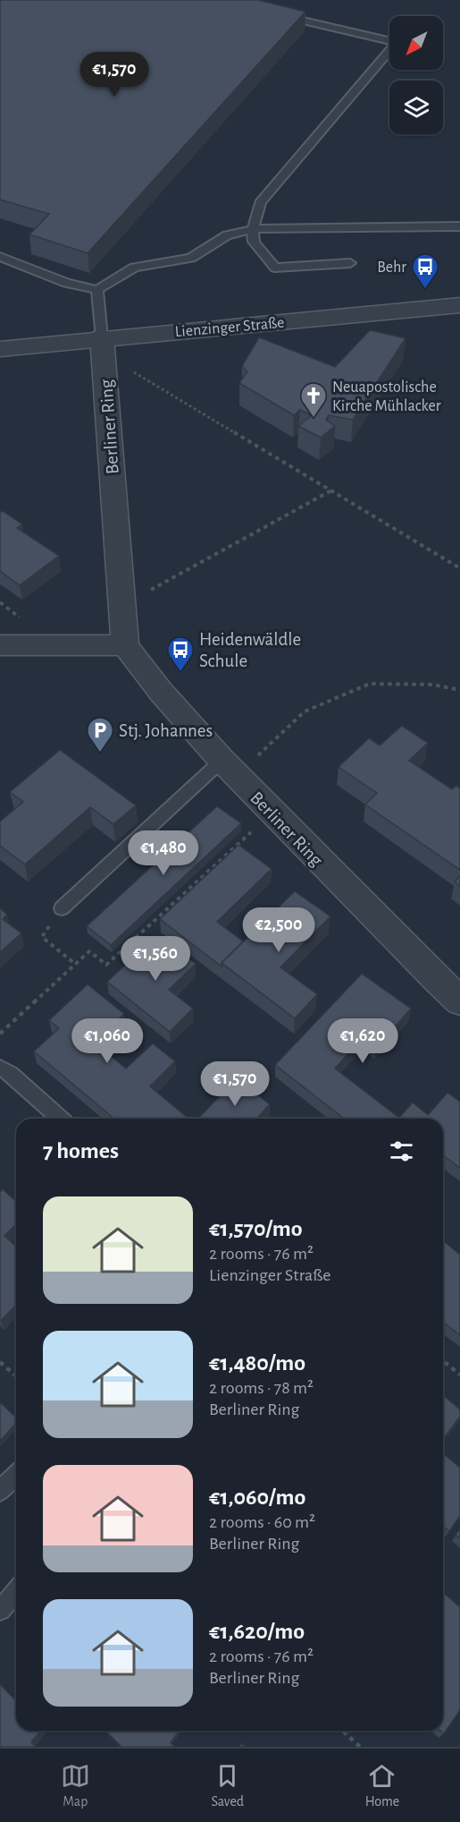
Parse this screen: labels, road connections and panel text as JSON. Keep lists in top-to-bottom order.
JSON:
{
  "streets": {
    "street": ["Lienzinger Straße", "Berliner Ring"]
  },
  "crossings": [
    ["Lienzinger Straße", "Berliner Ring"]
  ],
  "places": {
    "bus stop": ["Behr", "Heidenwäldle Schule"],
    "church": ["Neuapostolische Kirche Mühlacker"],
    "parking": ["Stj. Johannes"]
  },
  "north": "bottom left",
  "page": {
    "price": [
      "€1,570",
      "€1,480",
      "€2,500",
      "€1,560",
      "€1,060",
      "€1,620",
      "€1,570"
    ],
    "heading": "7 homes",
    "list": [
      {
        "name": "€1,570/mo",
        "note": "2 rooms · 76 m² · Lienzinger Straße"
      },
      {
        "name": "€1,480/mo",
        "note": "2 rooms · 78 m² · Berliner Ring"
      },
      {
        "name": "€1,060/mo",
        "note": "2 rooms · 60 m² · Berliner Ring"
      },
      {
        "name": "€1,620/mo",
        "note": "2 rooms · 76 m² · Berliner Ring"
      }
    ],
    "tabs": ["Map", "Saved", "Home"]
  }
}
